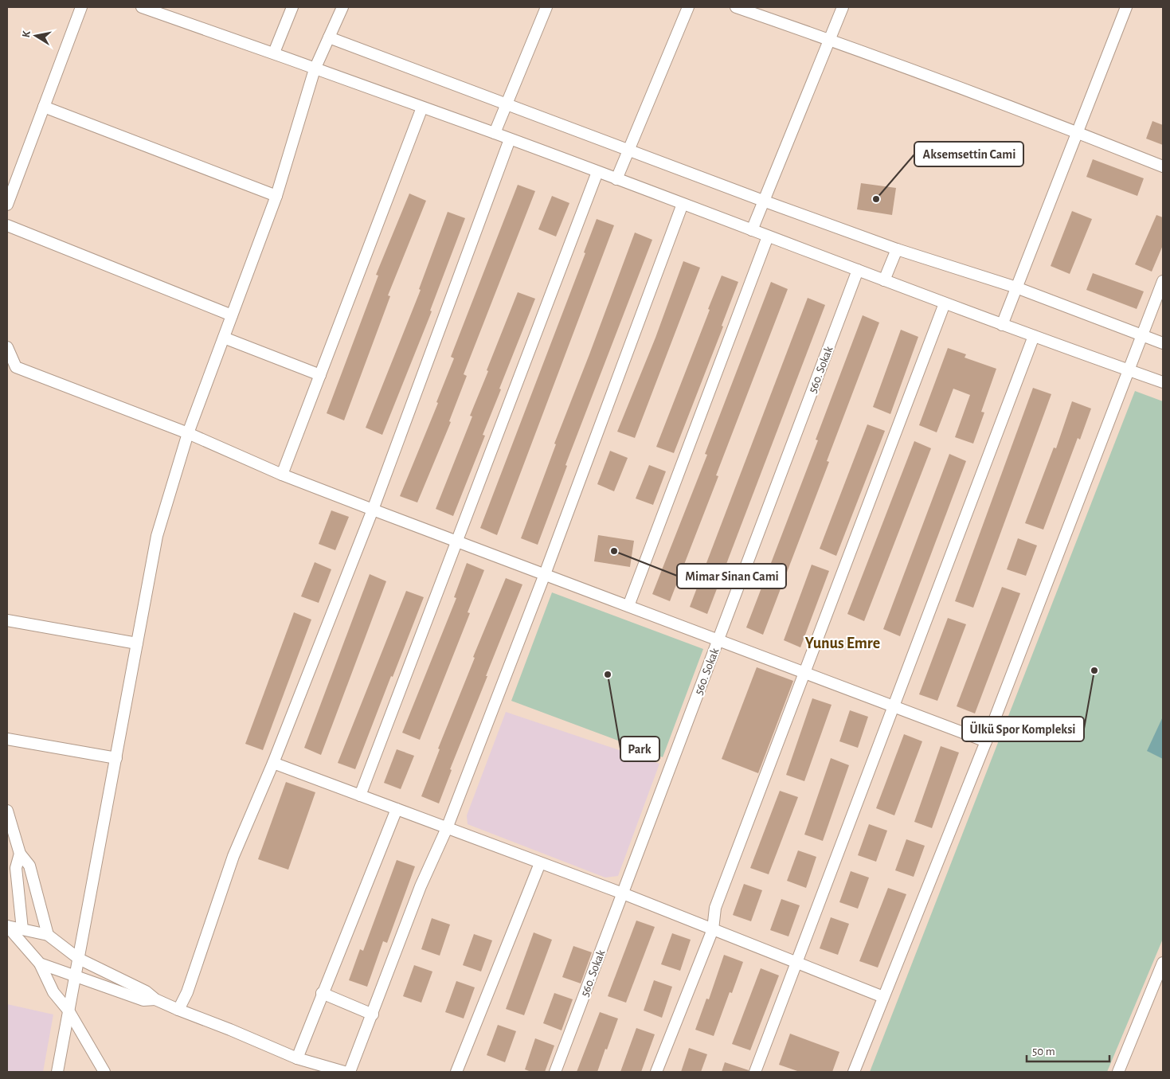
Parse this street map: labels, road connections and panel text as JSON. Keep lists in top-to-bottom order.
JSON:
{
  "streets": {
    "street": ["560. Sokak"]
  },
  "districts": ["Yunus Emre"],
  "places": [
    "Aksemsettin Cami",
    "Mimar Sinan Cami",
    "Ülkü Spor Kompleksi",
    "Park"
  ],
  "scale_bar": "50 m",
  "north": "left"
}
